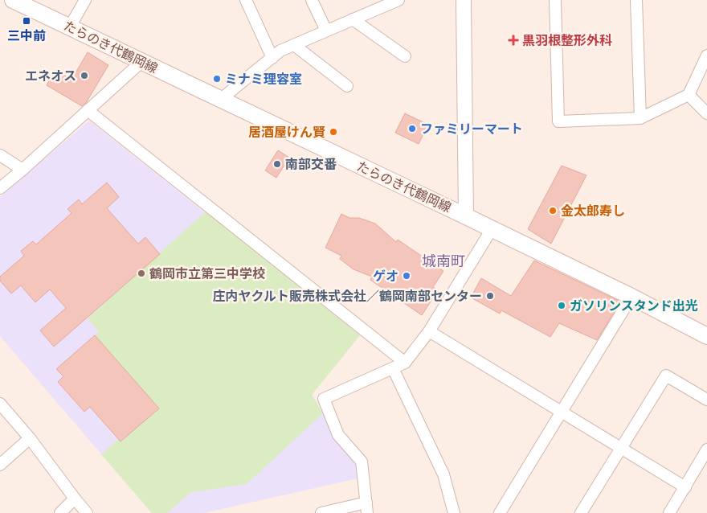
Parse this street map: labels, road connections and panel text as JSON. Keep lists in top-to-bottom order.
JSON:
{
  "streets": {
    "main road": ["たらのき代鶴岡線"]
  },
  "districts": ["城南町"],
  "places": {
    "transit": ["三中前"],
    "health": ["黒羽根整形外科"],
    "other": [
      "エネオス",
      "ミナミ理容室",
      "ファミリーマート",
      "居酒屋けん賢",
      "南部交番",
      "金太郎寿し",
      "鶴岡市立第三中学校",
      "ゲオ",
      "庄内ヤクルト販売株式会社／鶴岡南部センター",
      "ガソリンスタンド出光"
    ]
  }
}
